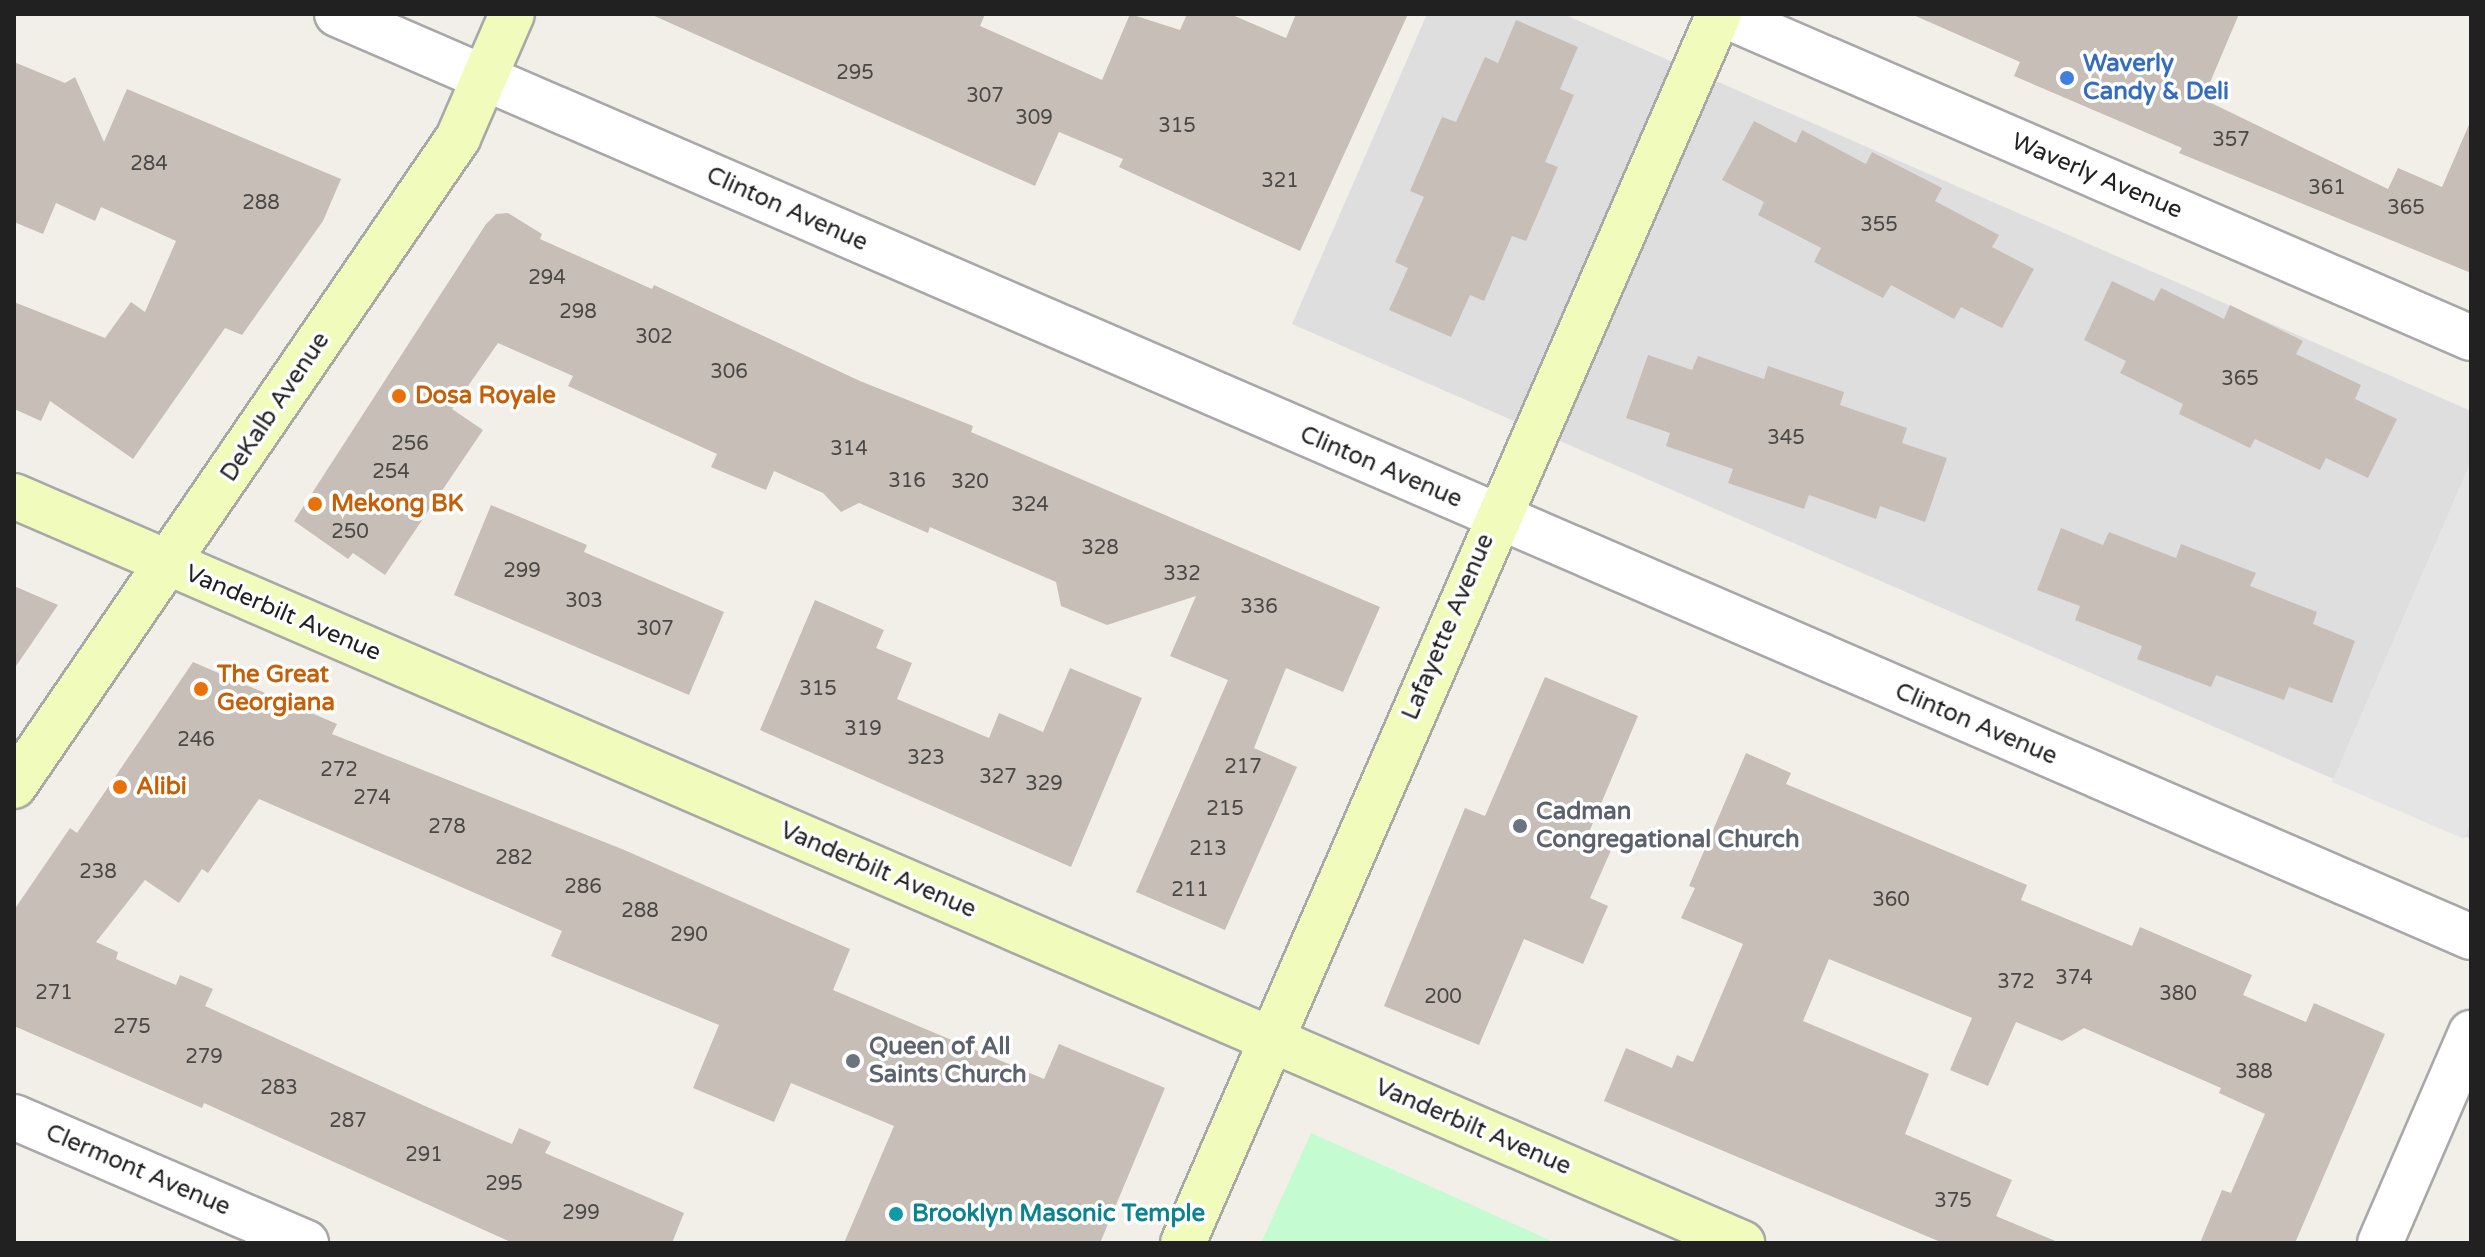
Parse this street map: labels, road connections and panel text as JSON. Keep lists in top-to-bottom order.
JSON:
{
  "streets": {
    "main road": ["DeKalb Avenue", "Vanderbilt Avenue", "Lafayette Avenue"],
    "street": ["Waverly Avenue", "Clinton Avenue", "Clermont Avenue"]
  },
  "crossings": [
    ["Waverly Avenue", "Lafayette Avenue"],
    ["Clinton Avenue", "DeKalb Avenue"],
    ["Clinton Avenue", "Lafayette Avenue"],
    ["DeKalb Avenue", "Vanderbilt Avenue"],
    ["Vanderbilt Avenue", "Lafayette Avenue"]
  ],
  "places": [
    "Waverly Candy & Deli",
    "Dosa Royale",
    "Mekong BK",
    "The Great Georgiana",
    "Alibi",
    "Cadman Congregational Church",
    "Queen of All Saints Church",
    "Brooklyn Masonic Temple"
  ],
  "house_numbers": [
    "295",
    "307",
    "309",
    "315",
    "357",
    "284",
    "321",
    "361",
    "288",
    "365",
    "355",
    "294",
    "298",
    "302",
    "306",
    "365",
    "345",
    "256",
    "314",
    "254",
    "316",
    "320",
    "324",
    "250",
    "328",
    "299",
    "332",
    "303",
    "336",
    "307",
    "315",
    "319",
    "246",
    "323",
    "217",
    "272",
    "327",
    "329",
    "274",
    "215",
    "278",
    "213",
    "282",
    "238",
    "286",
    "211",
    "360",
    "288",
    "290",
    "374",
    "372",
    "271",
    "380",
    "200",
    "275",
    "279",
    "388",
    "283",
    "287",
    "291",
    "295",
    "375",
    "299"
  ]
}
